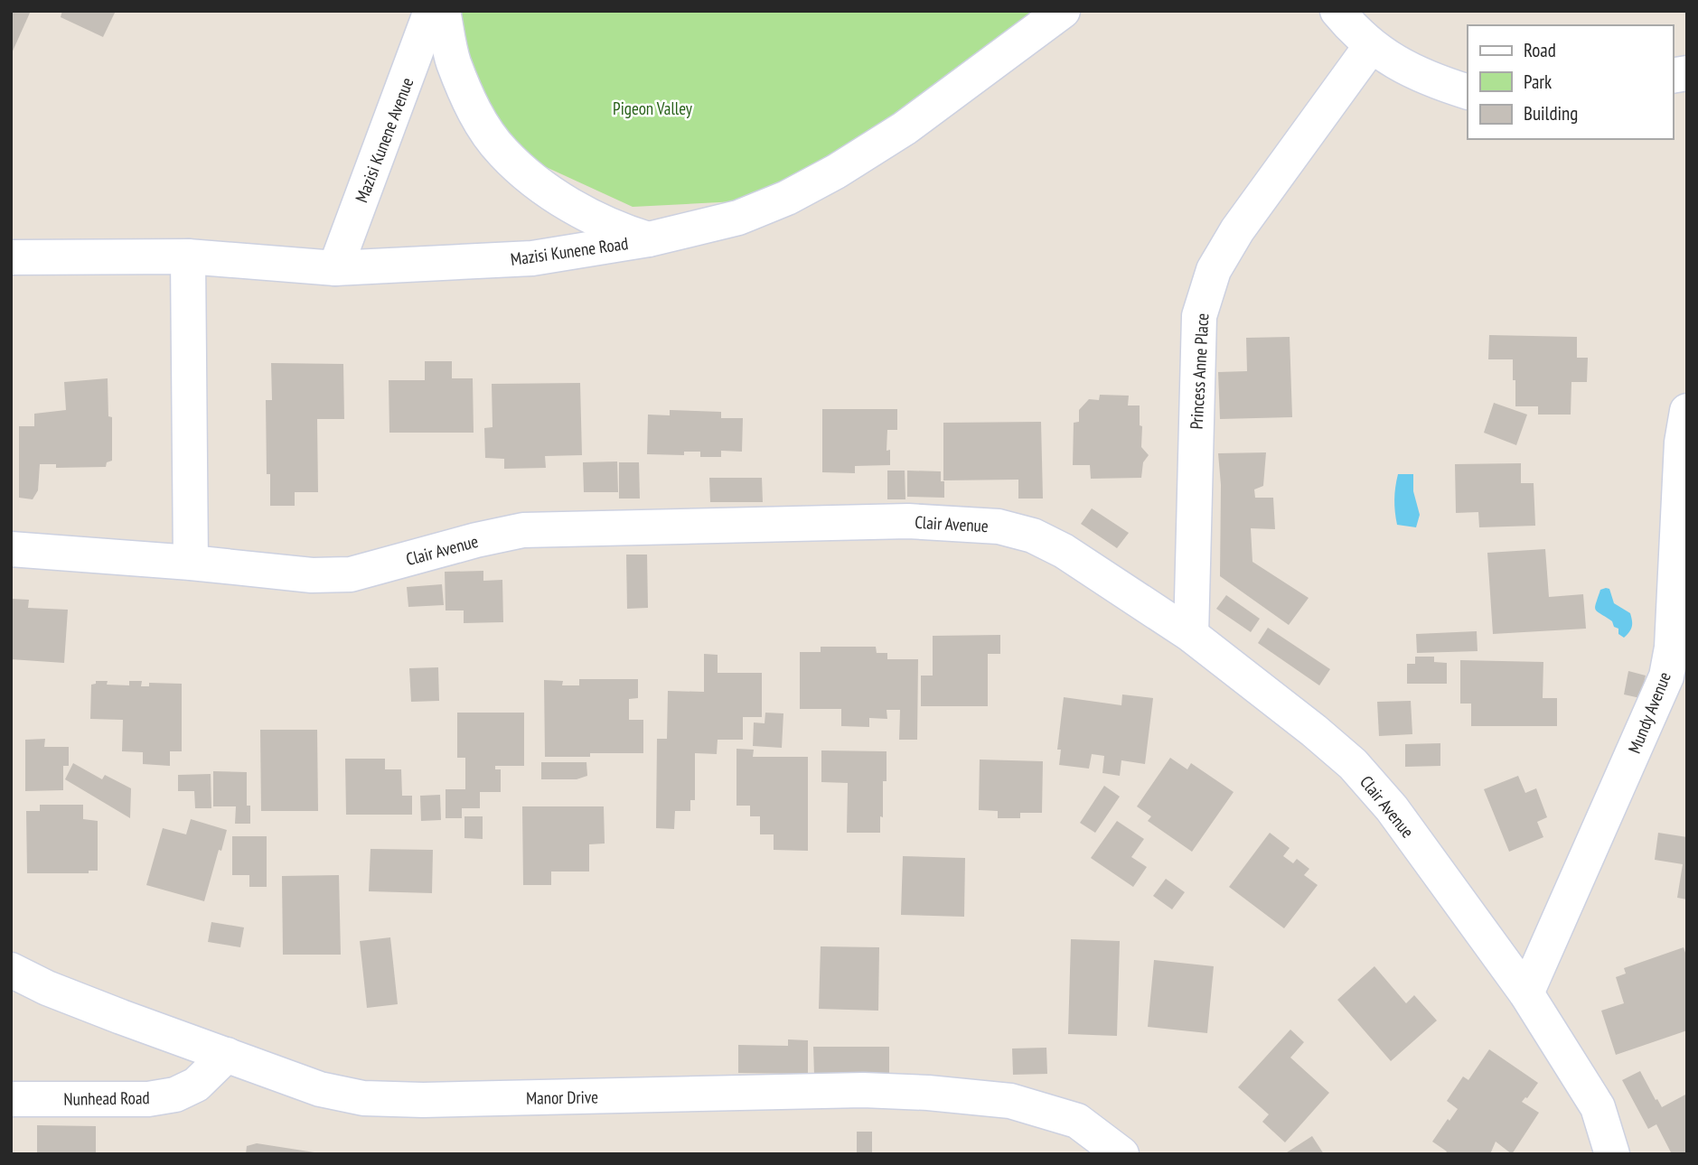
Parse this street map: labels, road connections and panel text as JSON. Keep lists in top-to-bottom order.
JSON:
{
  "streets": {
    "street": [
      "Mazisi Kunene Avenue",
      "Mazisi Kunene Road",
      "Princess Anne Place",
      "Clair Avenue",
      "Mundy Avenue",
      "Manor Drive",
      "Nunhead Road"
    ]
  },
  "crossings": [
    ["Mazisi Kunene Avenue", "Mazisi Kunene Road"],
    ["Princess Anne Place", "Clair Avenue"],
    ["Clair Avenue", "Mundy Avenue"],
    ["Manor Drive", "Nunhead Road"]
  ],
  "parks": ["Pigeon Valley"],
  "legend": ["Road", "Park", "Building"]
}
